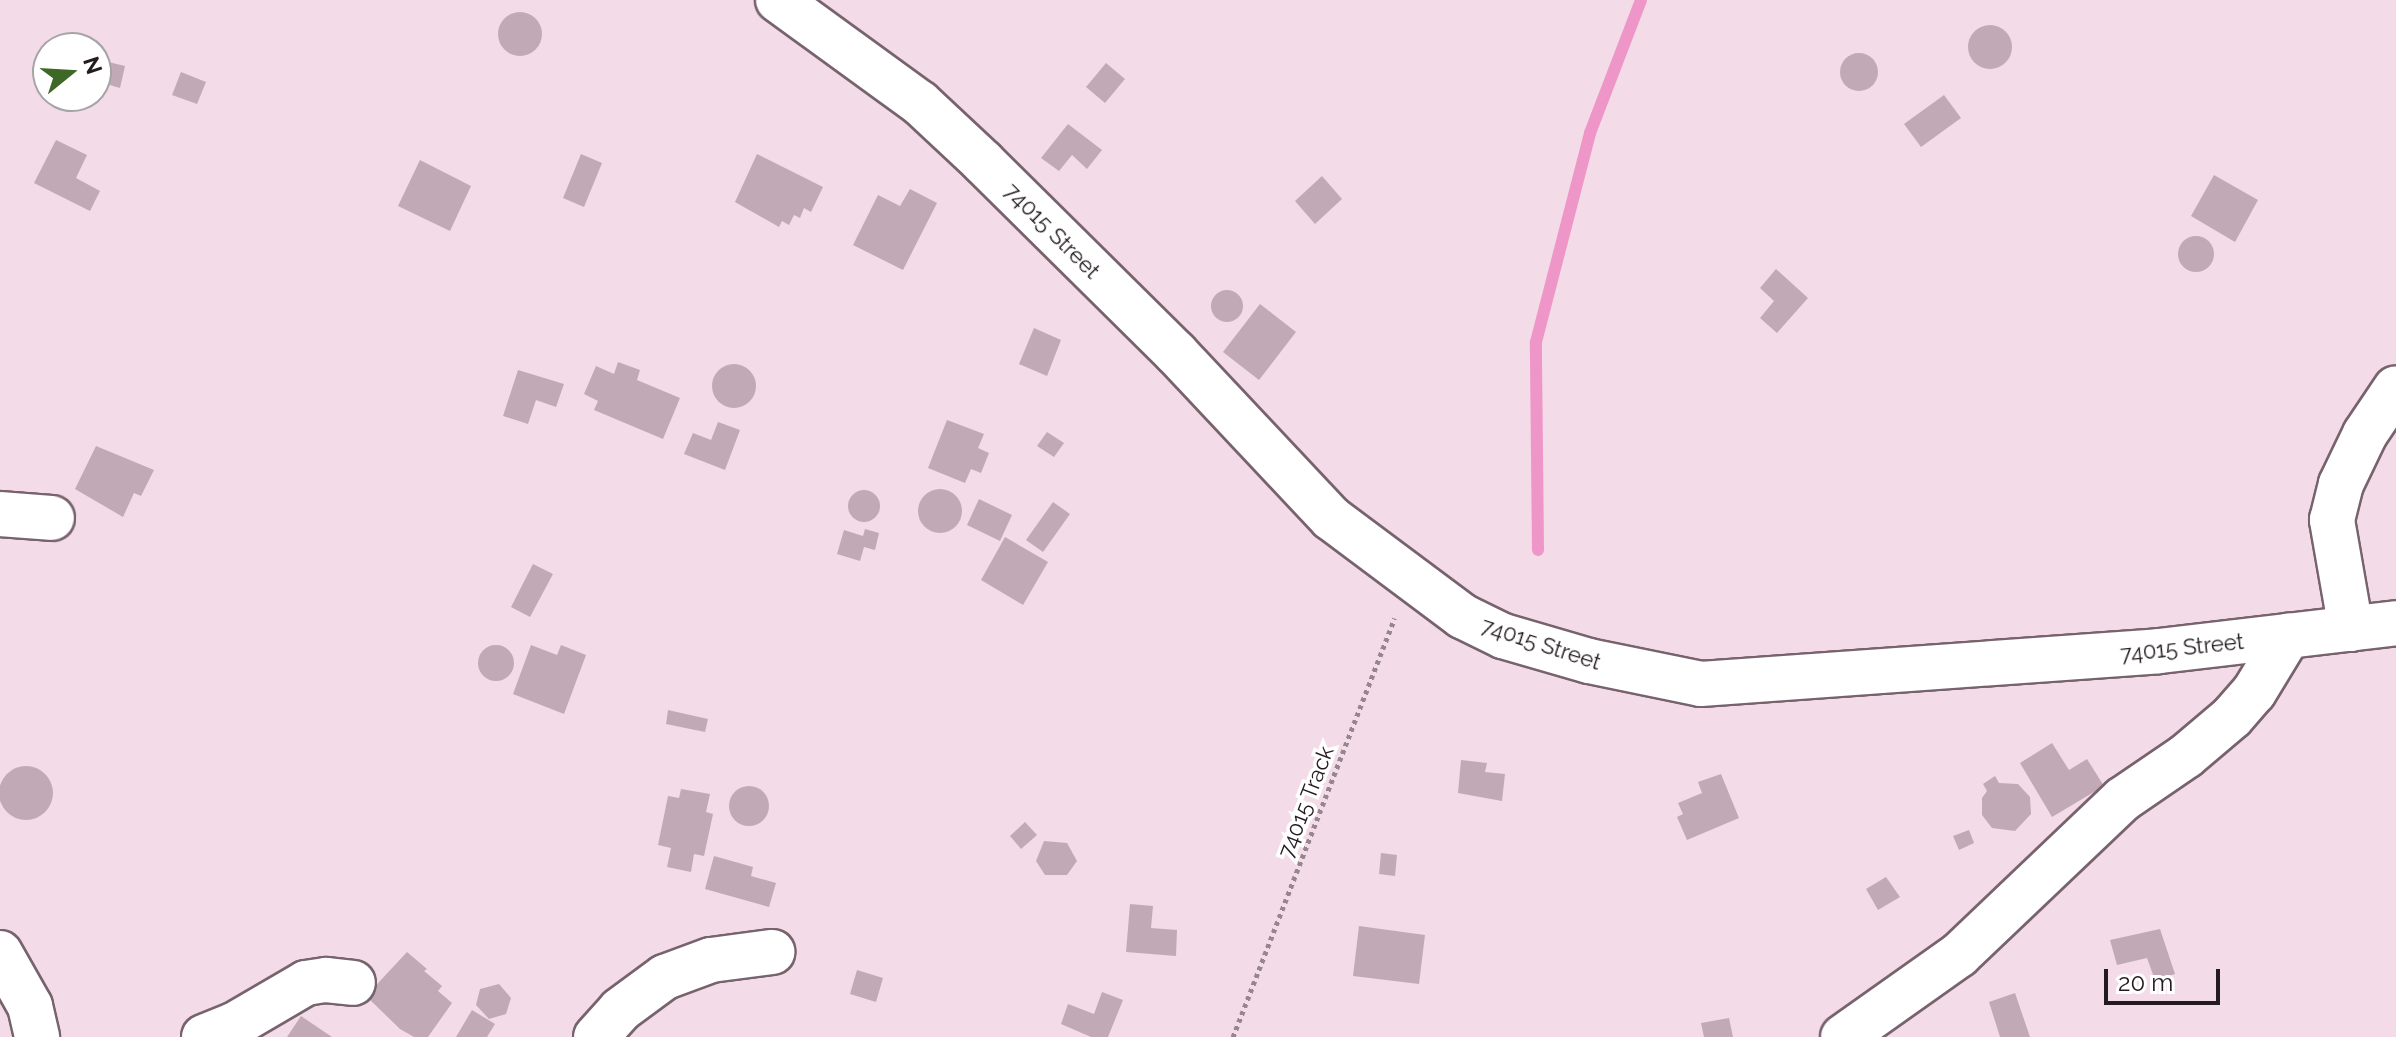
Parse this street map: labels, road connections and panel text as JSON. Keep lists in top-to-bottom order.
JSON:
{
  "streets": {
    "street": ["74015 Street"],
    "path": ["74015 Track"]
  },
  "crossings": [
    ["74015 Street", "74015 Track"]
  ],
  "scale_bar": "20 m",
  "north": "right"
}
